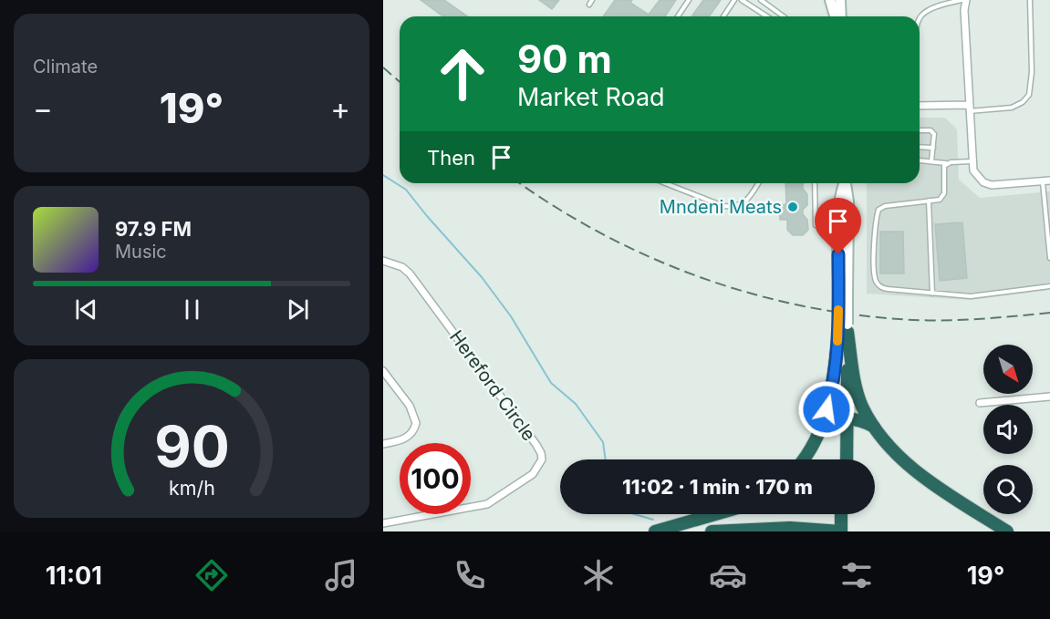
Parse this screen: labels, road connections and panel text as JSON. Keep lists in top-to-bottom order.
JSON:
{
  "streets": {
    "street": ["Hereford Circle"]
  },
  "places": ["Mndeni Meats"],
  "north": "bottom right",
  "page": {
    "tile": "Climate",
    "turn": ["90 m", "Market Road"],
    "heat": ["−", "19°", "+"],
    "then": "Then",
    "song": ["97.9 FM", "Music"],
    "limit": "100",
    "trip": "11:02 · 1 min · 170 m",
    "tabs": ["11:01", "19°"],
    "gauge": ["90", "km/h"]
  }
}
